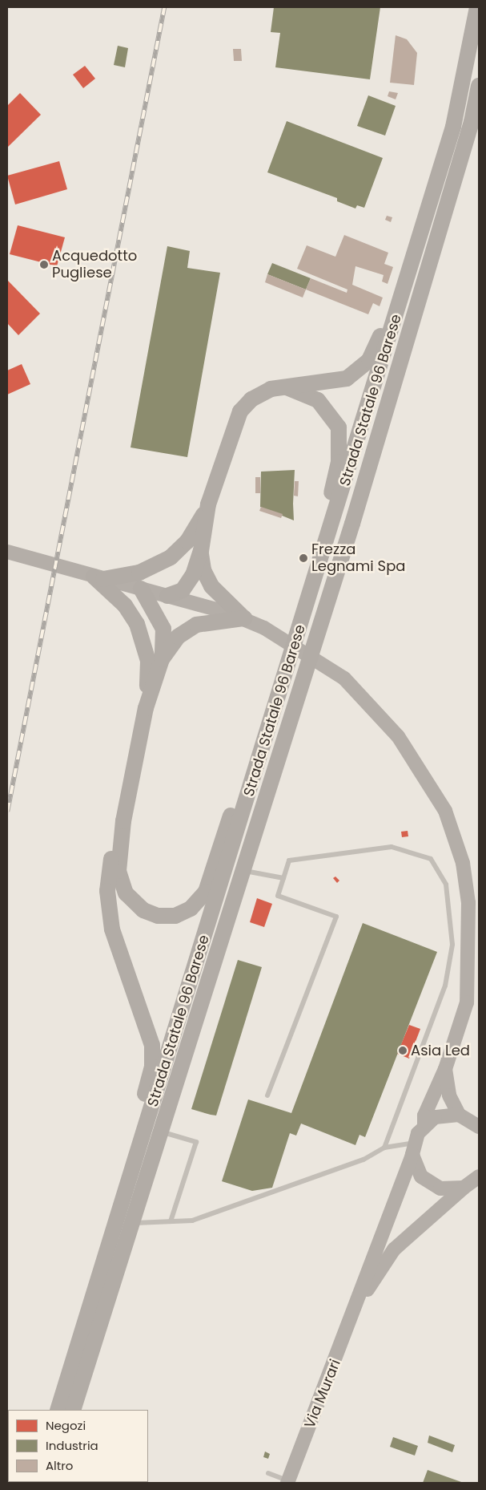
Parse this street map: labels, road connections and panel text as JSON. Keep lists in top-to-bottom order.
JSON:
{
  "streets": {
    "main road": ["Strada Statale 96 Barese"],
    "street": ["Via Murari"]
  },
  "places": ["Acquedotto Pugliese", "Frezza Legnami Spa", "Asia Led"],
  "legend": ["Negozi", "Industria", "Altro"]
}
